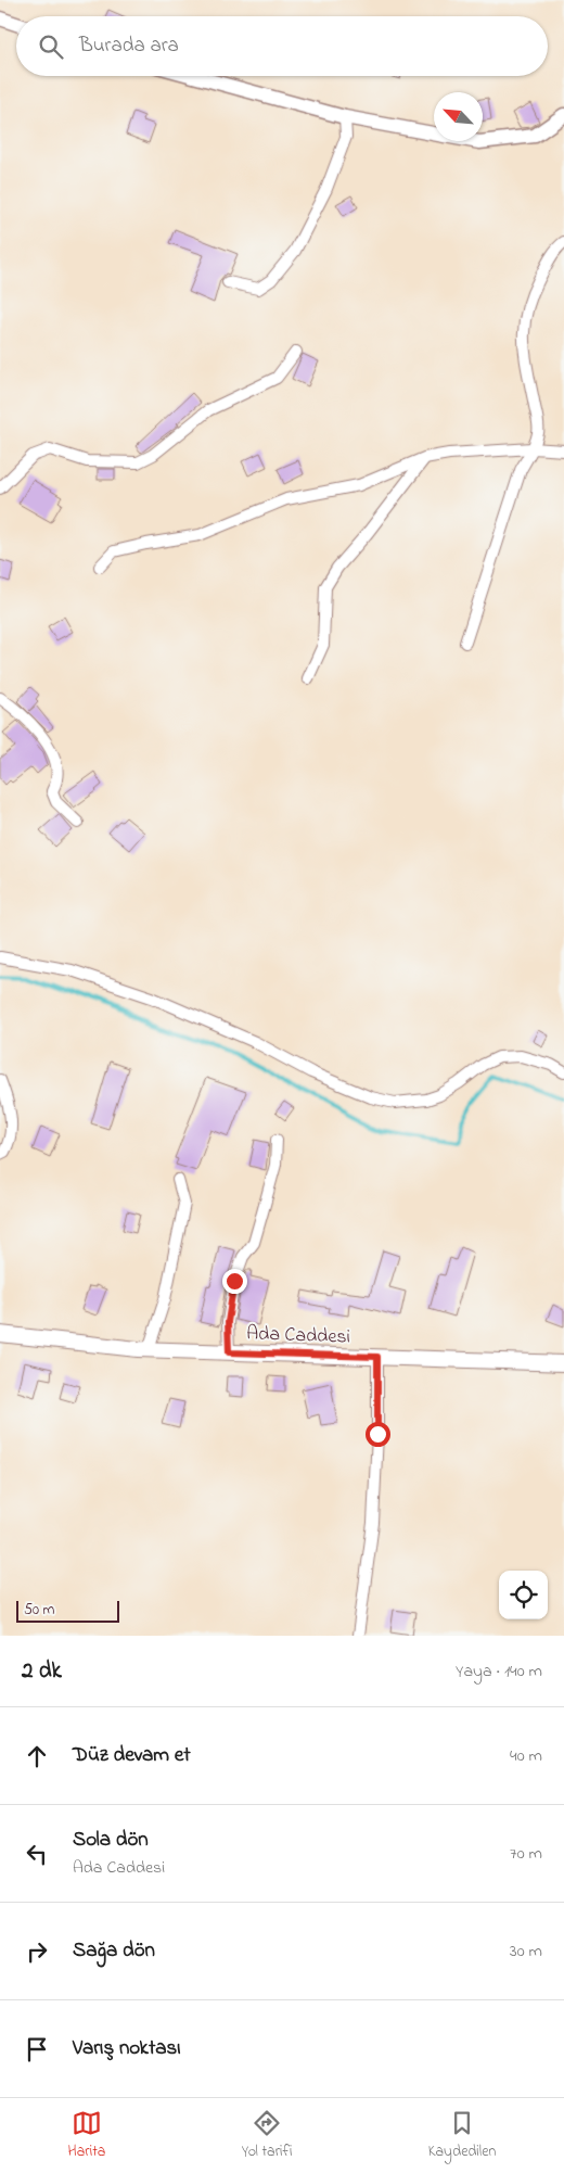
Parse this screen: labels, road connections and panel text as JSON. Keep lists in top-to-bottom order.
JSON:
{
  "streets": {
    "main road": ["Ada Caddesi"]
  },
  "scale_bar": "50 m",
  "north": "top left",
  "page": {
    "search": "Burada ara",
    "scale": "50 m",
    "heading": ["2 dk", "Yaya · 140 m"],
    "list": [
      ["Düz devam et", "40 m"],
      ["Sola dön", "Ada Caddesi", "70 m"],
      ["Sağa dön", "30 m"],
      "Varış noktası"
    ],
    "nav": ["Harita", "Yol tarifi", "Kaydedilen"]
  }
}
